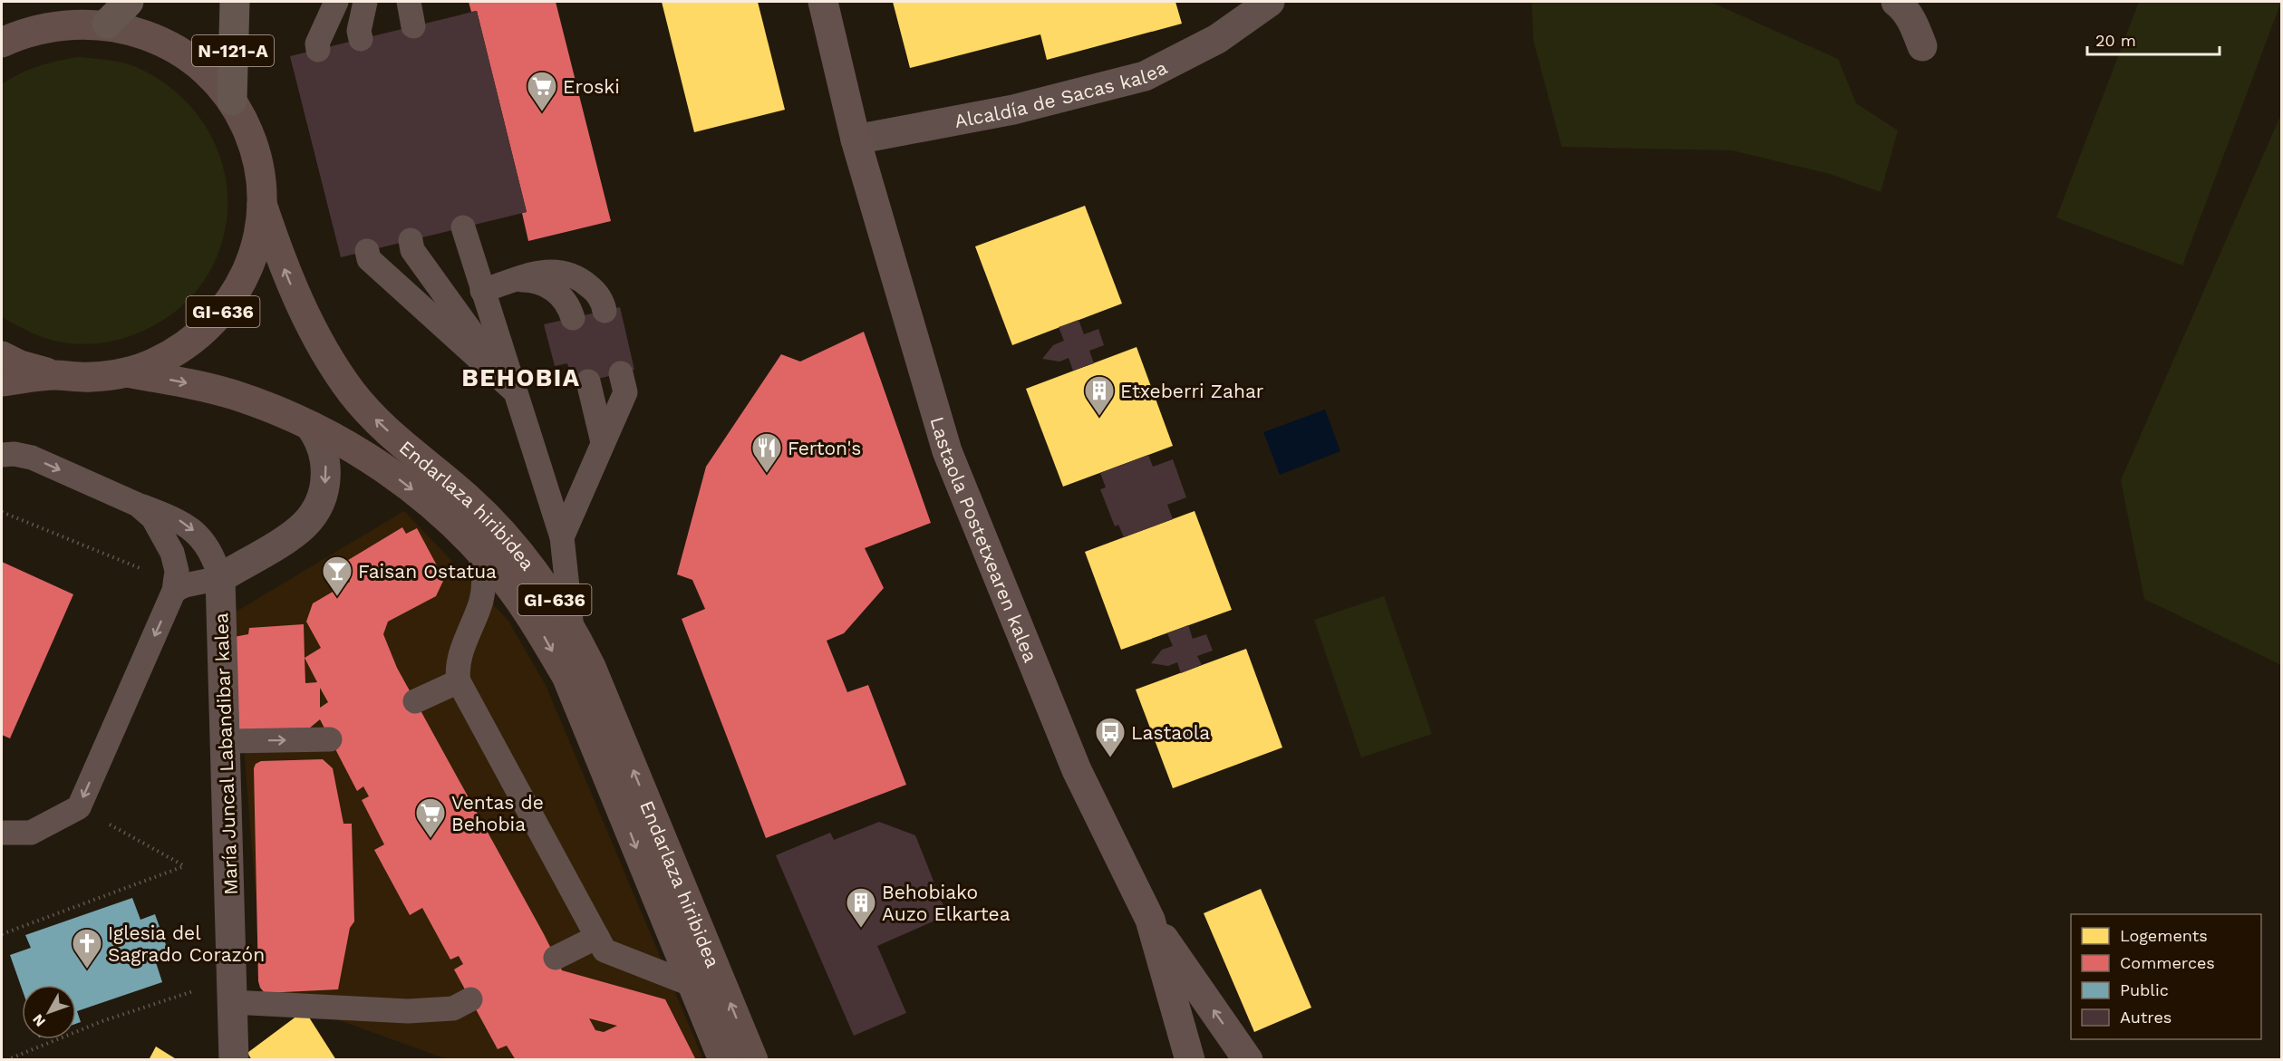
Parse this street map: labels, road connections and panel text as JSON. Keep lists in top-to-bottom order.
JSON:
{
  "streets": {
    "highway": ["N-121-A"],
    "main road": ["GI-636", "Endarlaza hiribidea"],
    "street": ["Alcaldía de Sacas kalea", "Lastaola Postetxearen kalea", "María Juncal Labandibar kalea"]
  },
  "crossings": [
    ["N-121-A", "GI-636"],
    ["Alcaldía de Sacas kalea", "Lastaola Postetxearen kalea"],
    ["GI-636", "Endarlaza hiribidea"]
  ],
  "districts": ["BEHOBIA"],
  "places": {
    "supermarket": ["Eroski", "Ventas de Behobia"],
    "building": ["Etxeberri Zahar", "Behobiako Auzo Elkartea"],
    "restaurant": ["Ferton's"],
    "bar": ["Faisan Ostatua"],
    "bus stop": ["Lastaola"],
    "church": ["Iglesia del Sagrado Corazón"]
  },
  "legend": [
    "Logements",
    "Commerces",
    "Public",
    "Autres"
  ],
  "scale_bar": "20 m",
  "north": "bottom left"
}
